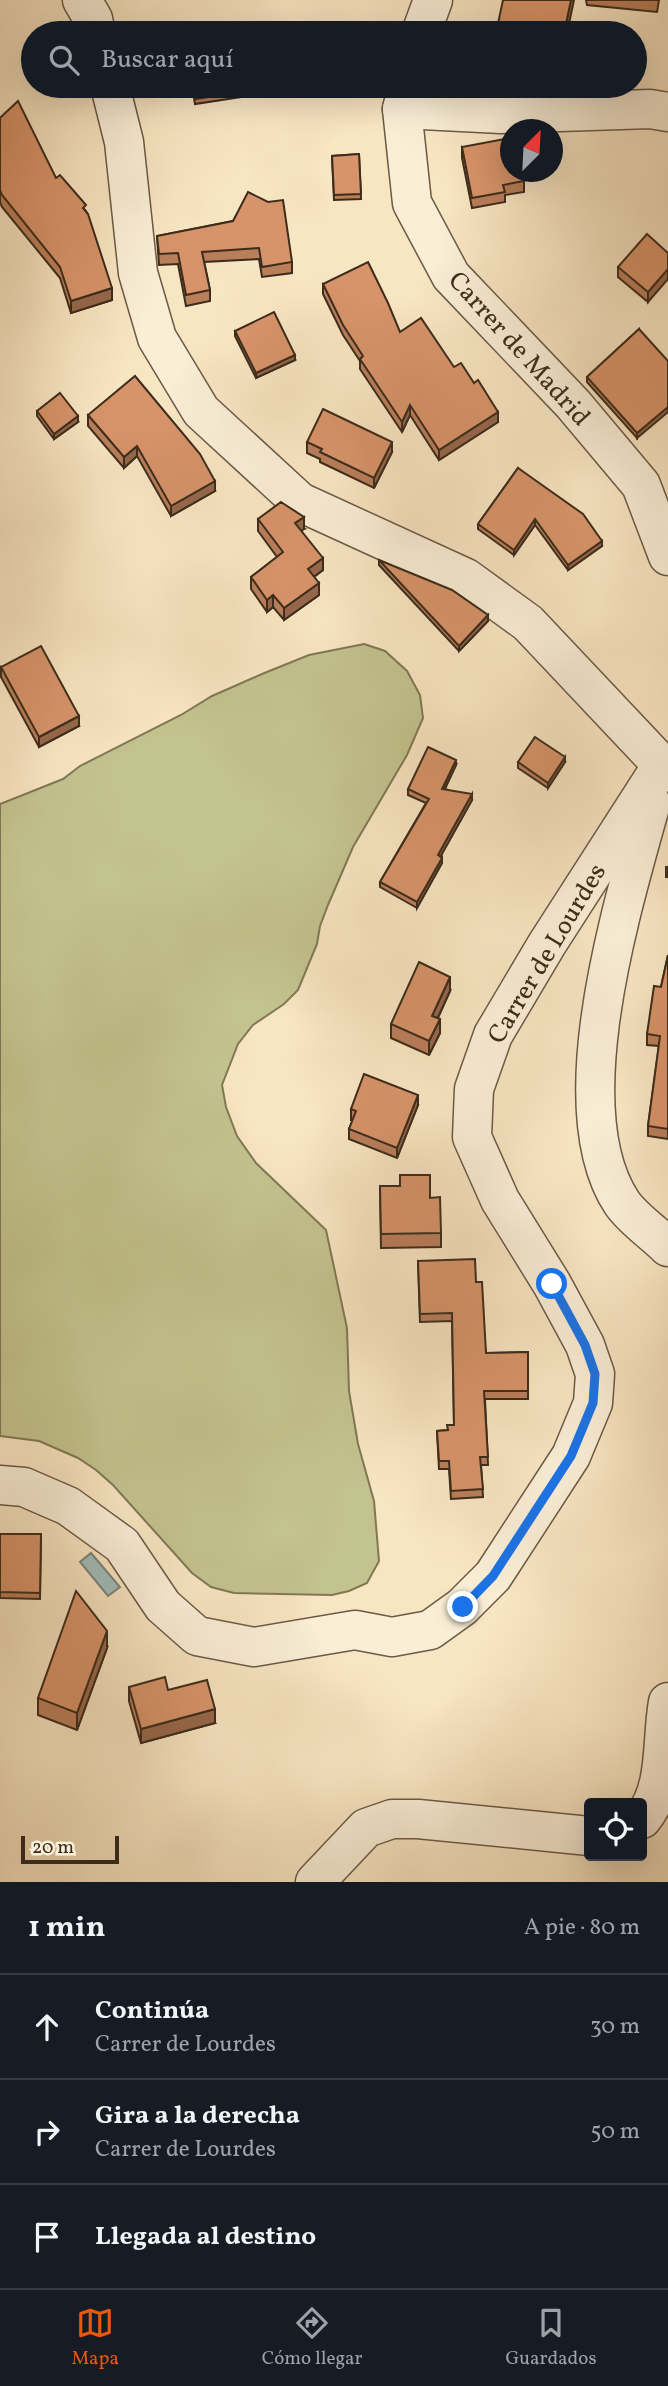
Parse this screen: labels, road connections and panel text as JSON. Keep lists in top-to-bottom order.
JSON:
{
  "streets": {
    "street": ["Carrer de Madrid", "Carrer de Lourdes"]
  },
  "scale_bar": "20 m",
  "north": "top right",
  "page": {
    "search": "Buscar aquí",
    "scale": "20 m",
    "heading": ["1 min", "A pie · 80 m"],
    "list": [
      ["Continúa", "Carrer de Lourdes", "30 m"],
      ["Gira a la derecha", "Carrer de Lourdes", "50 m"],
      "Llegada al destino"
    ],
    "nav": ["Mapa", "Cómo llegar", "Guardados"]
  }
}
